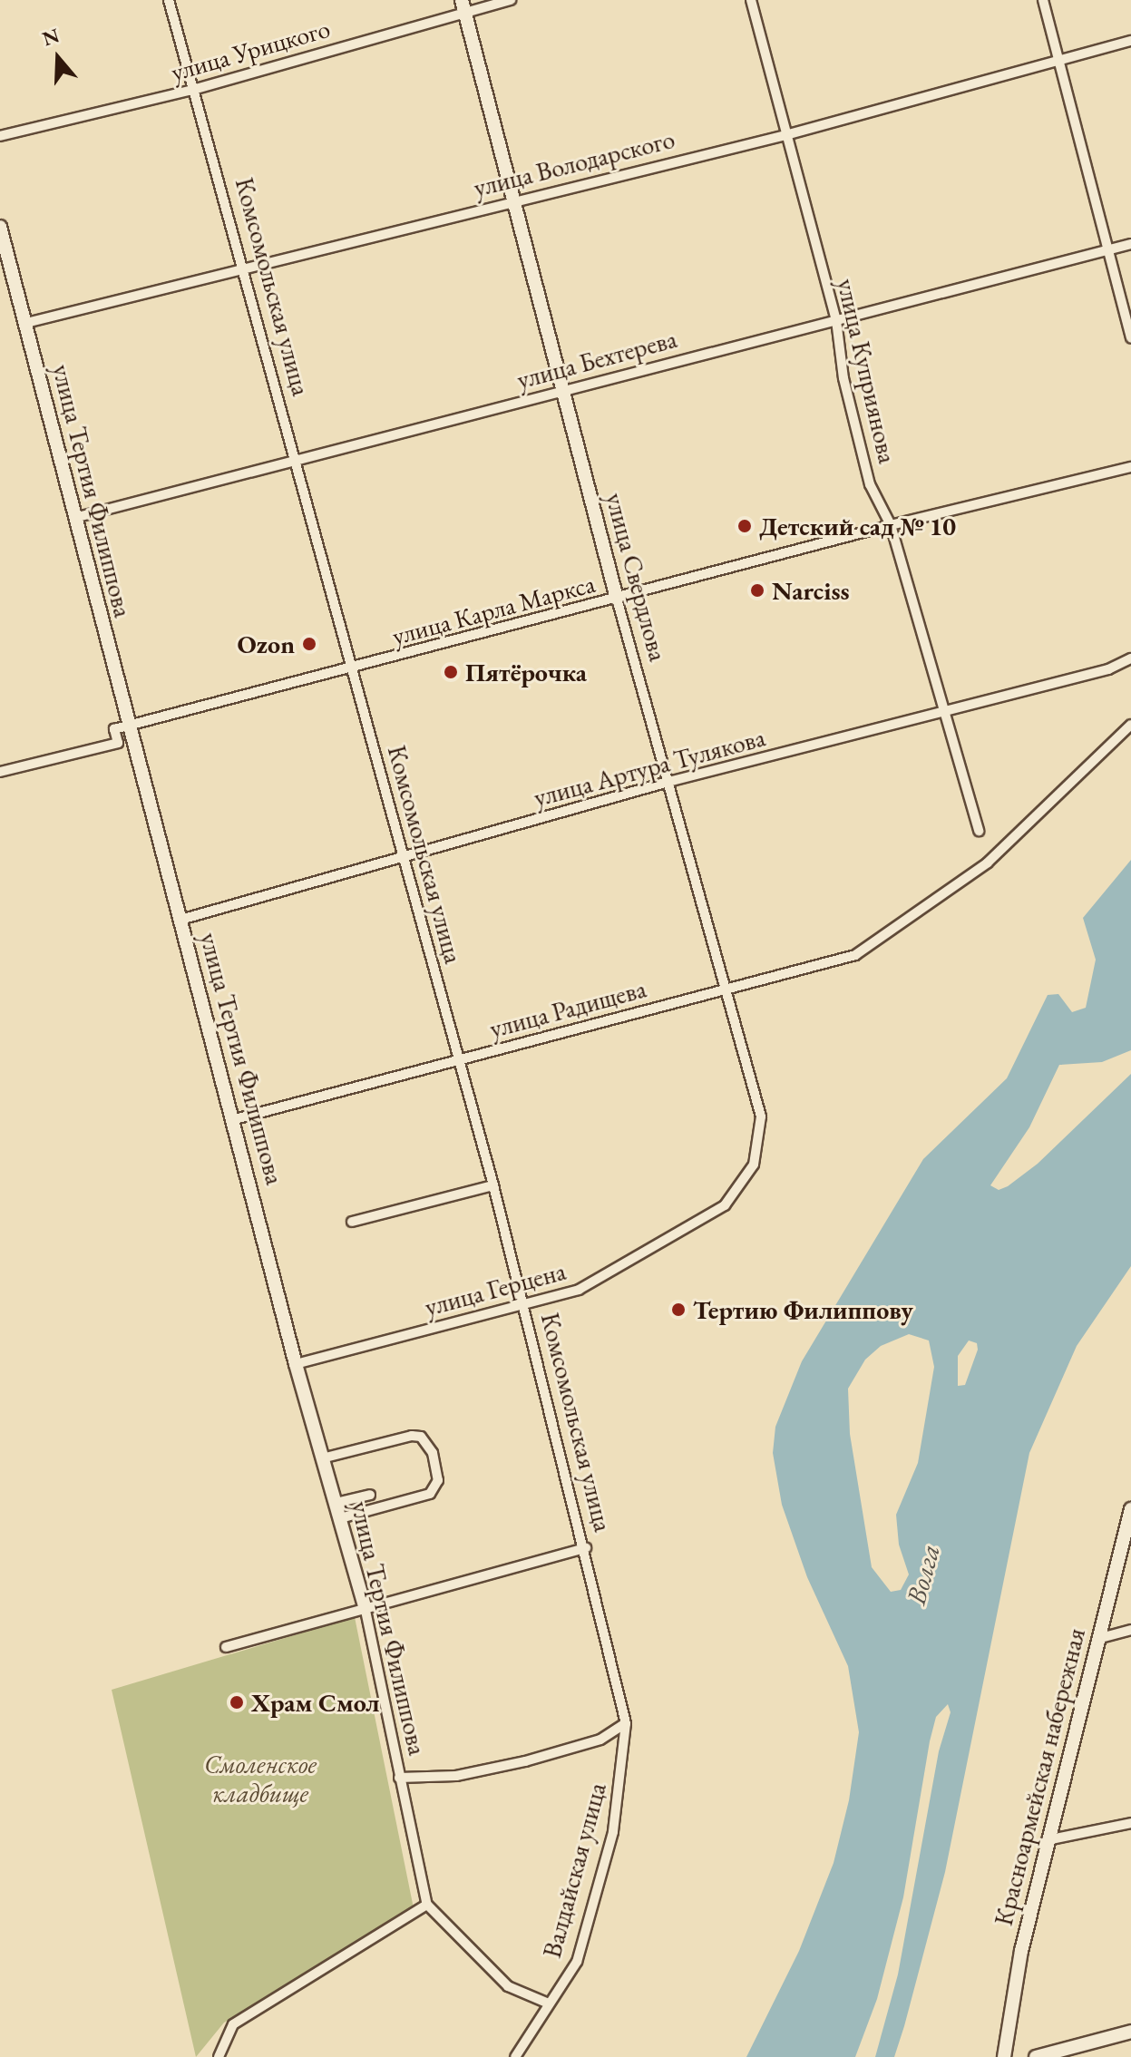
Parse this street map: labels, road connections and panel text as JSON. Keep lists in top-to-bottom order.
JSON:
{
  "streets": {
    "street": [
      "улица Урицкого",
      "улица Володарского",
      "Комсомольская улица",
      "улица Бехтерева",
      "улица Куприянова",
      "улица Тертия Филиппова",
      "улица Свердлова",
      "улица Карла Маркса",
      "улица Артура Тулякова",
      "улица Радищева",
      "улица Герцена",
      "Красноармейская набережная",
      "Валдайская улица"
    ]
  },
  "crossings": [
    ["улица Урицкого", "Комсомольская улица"],
    ["улица Урицкого", "улица Свердлова"],
    ["улица Володарского", "Комсомольская улица"],
    ["улица Володарского", "улица Куприянова"],
    ["улица Володарского", "улица Тертия Филиппова"],
    ["улица Володарского", "улица Свердлова"],
    ["Комсомольская улица", "улица Бехтерева"],
    ["Комсомольская улица", "улица Карла Маркса"],
    ["Комсомольская улица", "улица Артура Тулякова"],
    ["Комсомольская улица", "улица Радищева"],
    ["Комсомольская улица", "улица Герцена"],
    ["Комсомольская улица", "Валдайская улица"],
    ["улица Бехтерева", "улица Куприянова"],
    ["улица Бехтерева", "улица Тертия Филиппова"],
    ["улица Бехтерева", "улица Свердлова"],
    ["улица Куприянова", "улица Карла Маркса"],
    ["улица Куприянова", "улица Артура Тулякова"],
    ["улица Тертия Филиппова", "улица Карла Маркса"],
    ["улица Тертия Филиппова", "улица Артура Тулякова"],
    ["улица Тертия Филиппова", "улица Радищева"],
    ["улица Тертия Филиппова", "улица Герцена"],
    ["улица Свердлова", "улица Карла Маркса"],
    ["улица Свердлова", "улица Артура Тулякова"],
    ["улица Свердлова", "улица Радищева"],
    ["улица Свердлова", "улица Герцена"]
  ],
  "water": ["Волга"],
  "parks": ["Смоленское кладбище"],
  "places": [
    "Детский сад № 10",
    "Narciss",
    "Ozon",
    "Пятёрочка",
    "Тертию Филиппову",
    "Храм Смол"
  ],
  "north": "top"
}
